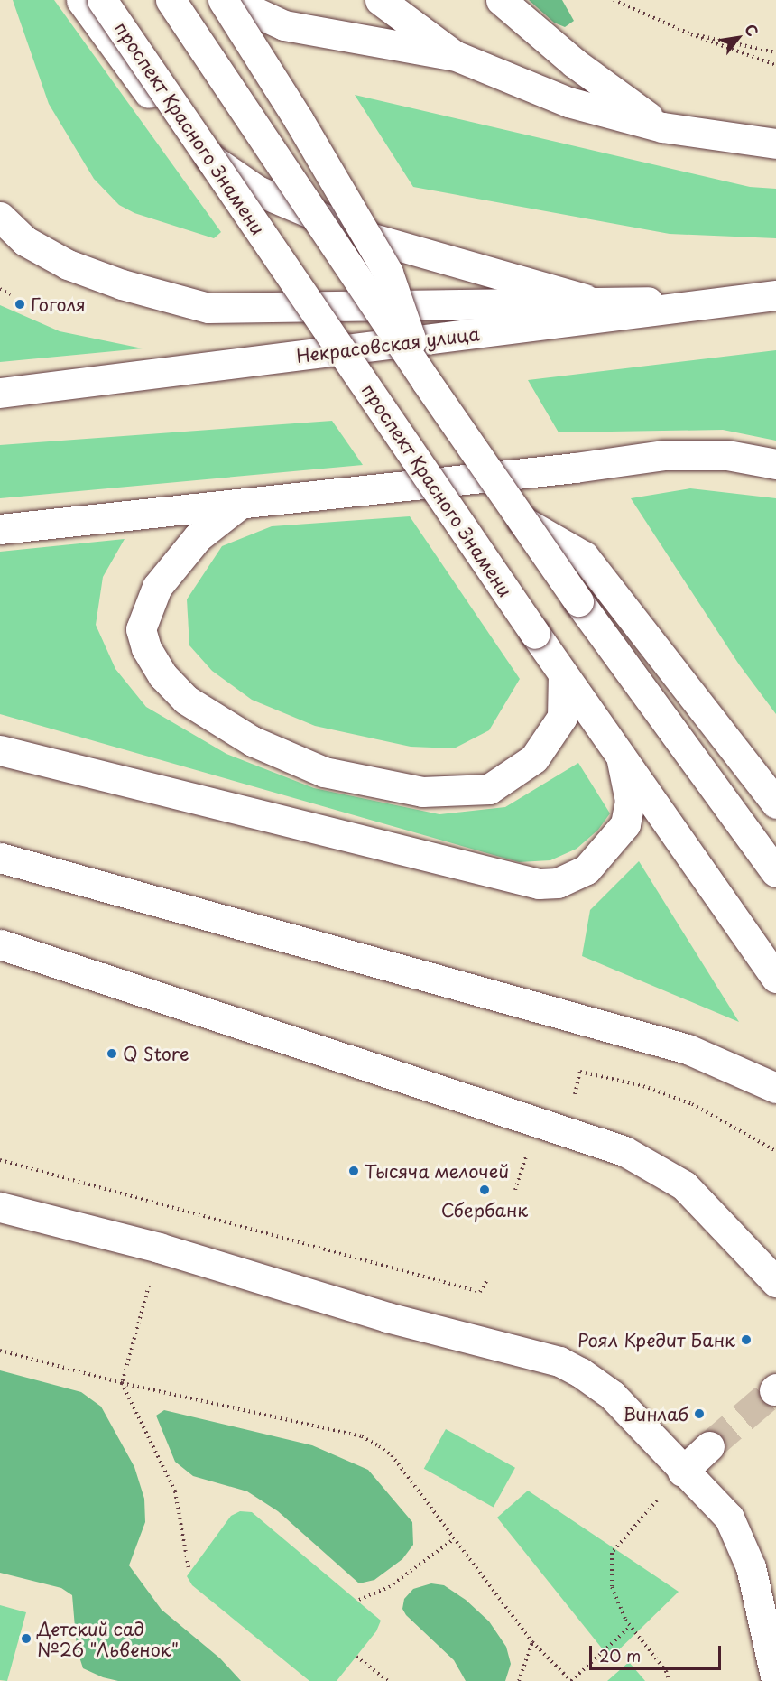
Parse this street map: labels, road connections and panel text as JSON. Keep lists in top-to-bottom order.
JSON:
{
  "streets": {
    "main road": ["проспект Красного Знамени", "Некрасовская улица"]
  },
  "places": [
    "Гоголя",
    "Q Store",
    "Тысяча мелочей",
    "Сбербанк",
    "Роял Кредит Банк",
    "Винлаб",
    "Детский сад №26 \"Львенок\""
  ],
  "scale_bar": "20 m",
  "north": "top right"
}
